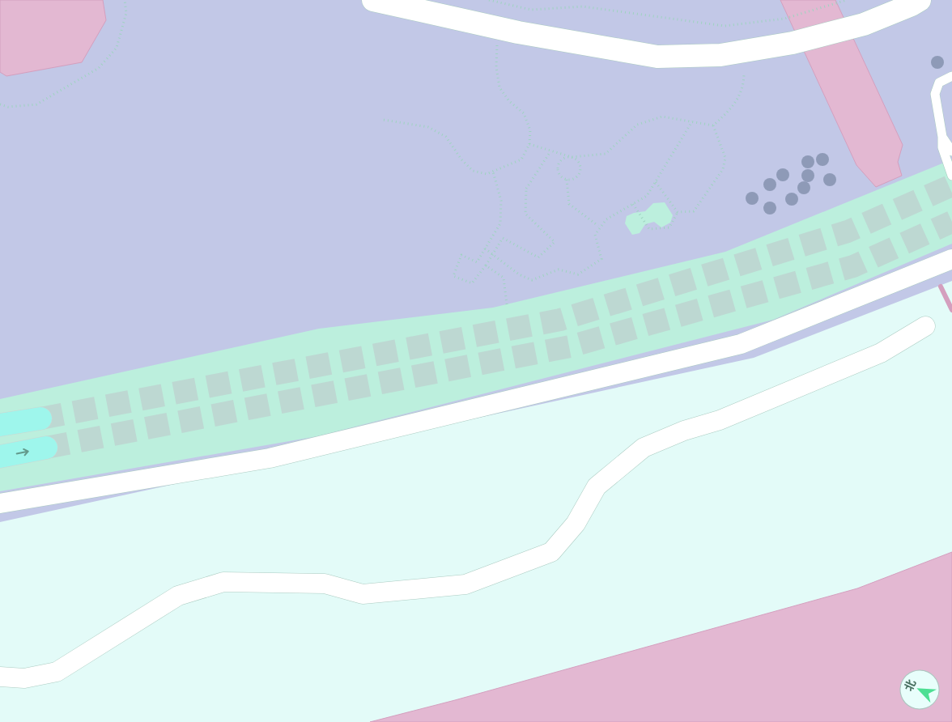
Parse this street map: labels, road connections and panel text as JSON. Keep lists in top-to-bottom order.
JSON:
{
  "north": "top left"
}
